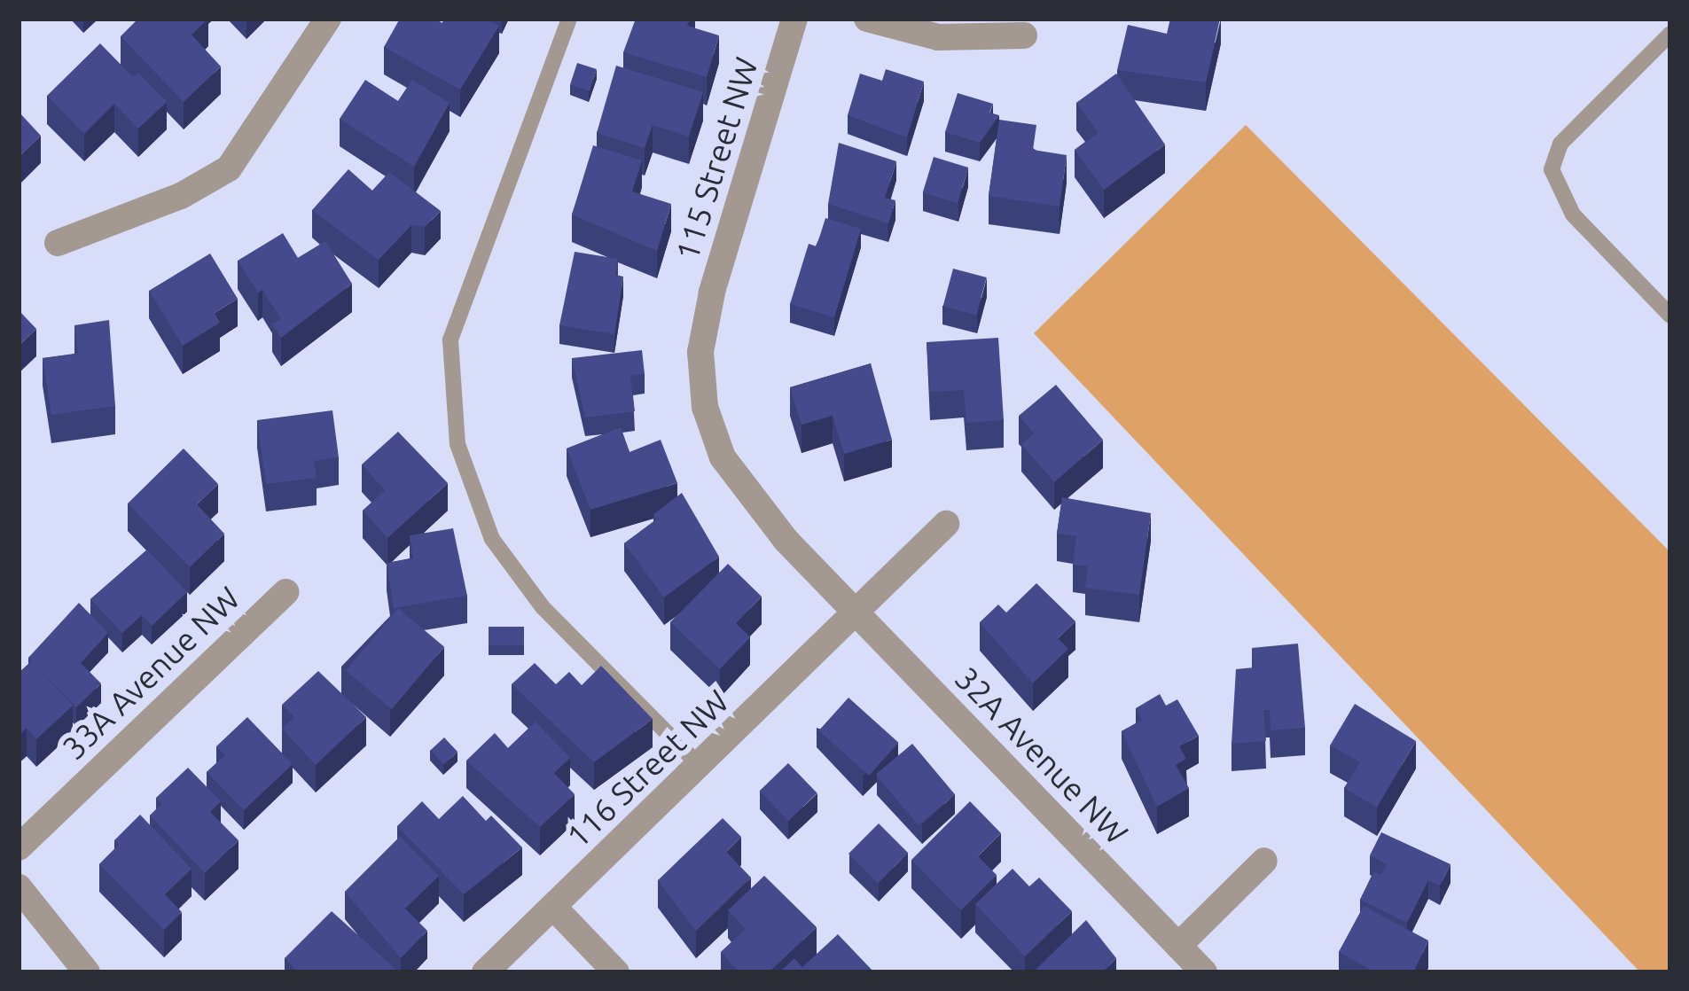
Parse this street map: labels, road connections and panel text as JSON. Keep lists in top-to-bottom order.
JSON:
{
  "streets": {
    "street": [
      "115 Street NW",
      "33A Avenue NW",
      "32A Avenue NW",
      "116 Street NW"
    ]
  },
  "crossings": [
    ["115 Street NW", "32A Avenue NW"],
    ["32A Avenue NW", "116 Street NW"]
  ]
}
